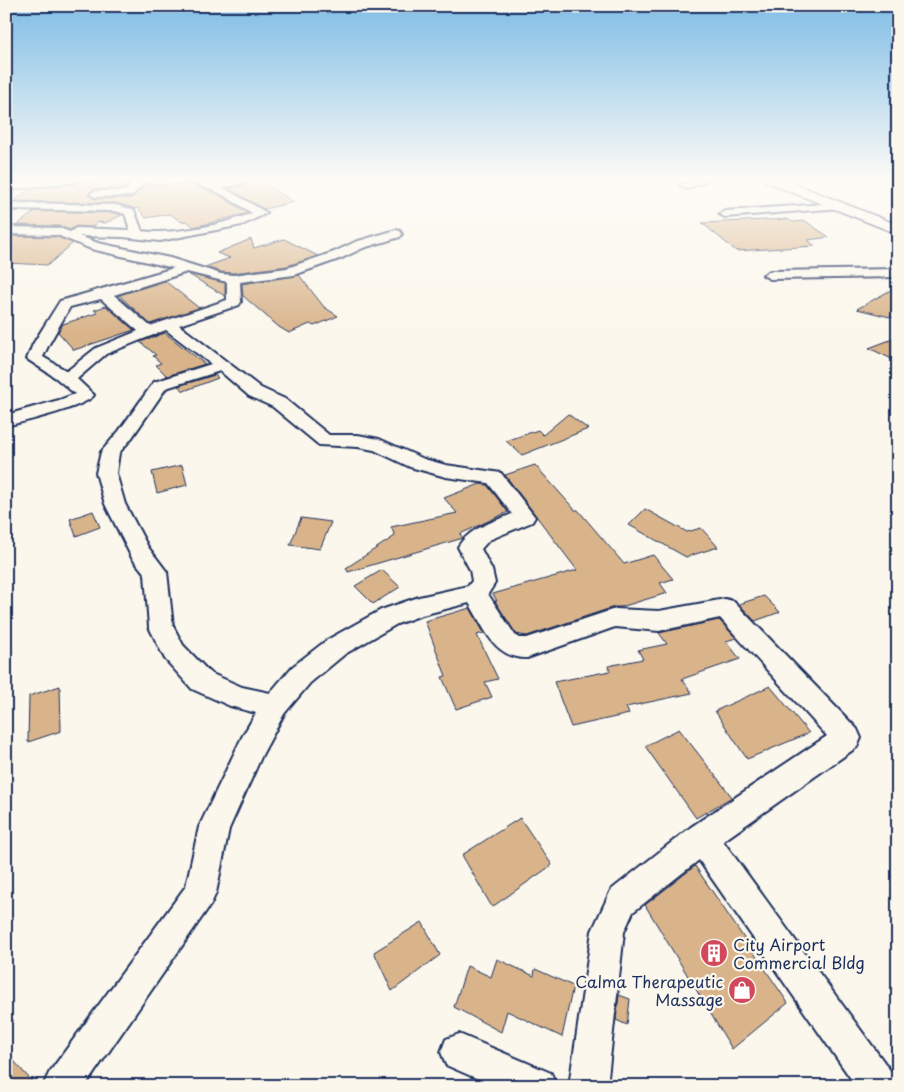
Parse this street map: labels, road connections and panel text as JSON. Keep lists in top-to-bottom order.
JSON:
{
  "places": {
    "building": ["City Airport Commercial Bldg"],
    "shop": ["Calma Therapeutic Massage"]
  }
}
